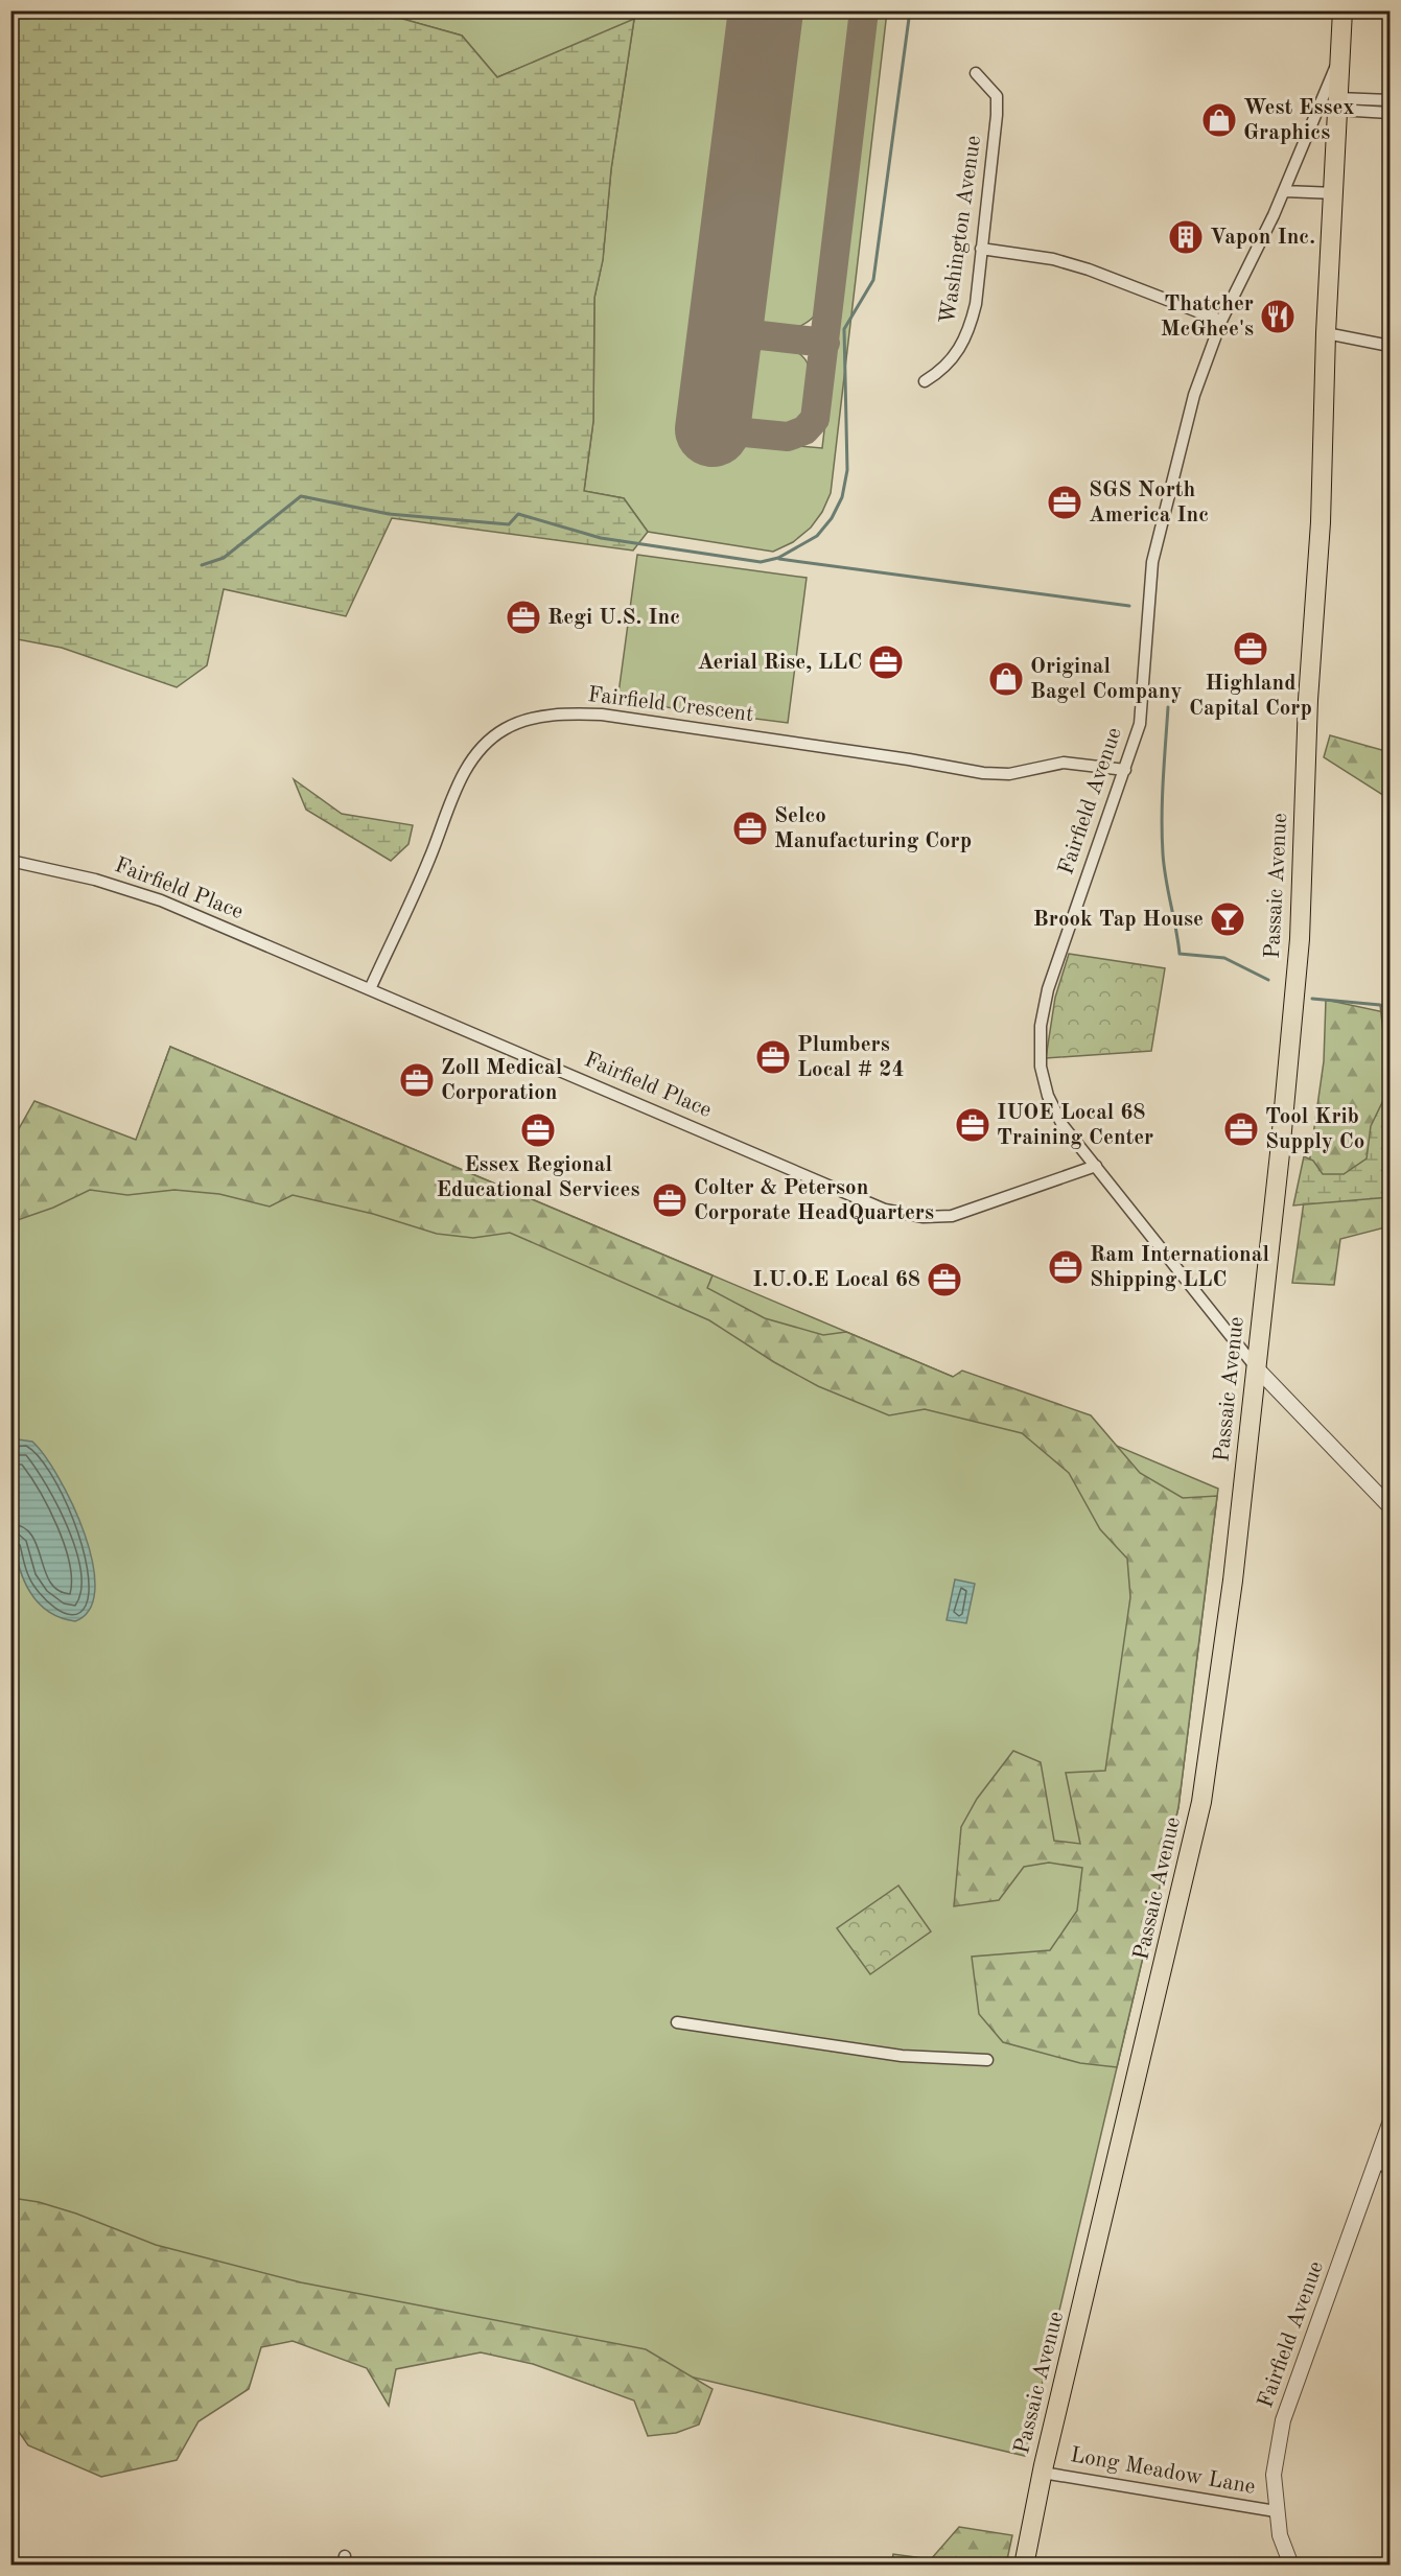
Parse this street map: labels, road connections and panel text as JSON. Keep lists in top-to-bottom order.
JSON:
{
  "streets": {
    "main road": ["Passaic Avenue"],
    "street": [
      "Washington Avenue",
      "Fairfield Crescent",
      "Fairfield Avenue",
      "Fairfield Place",
      "Long Meadow Lane"
    ]
  },
  "crossings": [
    ["Fairfield Crescent", "Fairfield Avenue"],
    ["Fairfield Crescent", "Fairfield Place"],
    ["Fairfield Avenue", "Passaic Avenue"],
    ["Fairfield Avenue", "Fairfield Place"],
    ["Fairfield Avenue", "Long Meadow Lane"],
    ["Passaic Avenue", "Long Meadow Lane"]
  ],
  "places": {
    "shop": ["West Essex Graphics", "Original Bagel Company"],
    "building": ["Vapon Inc."],
    "restaurant": ["Thatcher McGhee's"],
    "office": [
      "SGS North America Inc",
      "Regi U.S. Inc",
      "Highland Capital Corp",
      "Aerial Rise, LLC",
      "Selco Manufacturing Corp",
      "Plumbers Local # 24",
      "Zoll Medical Corporation",
      "IUOE Local 68 Training Center",
      "Tool Krib Supply Co",
      "Essex Regional Educational Services",
      "Colter & Peterson Corporate HeadQuarters",
      "Ram International Shipping LLC",
      "I.U.O.E Local 68"
    ],
    "bar": ["Brook Tap House"]
  }
}
